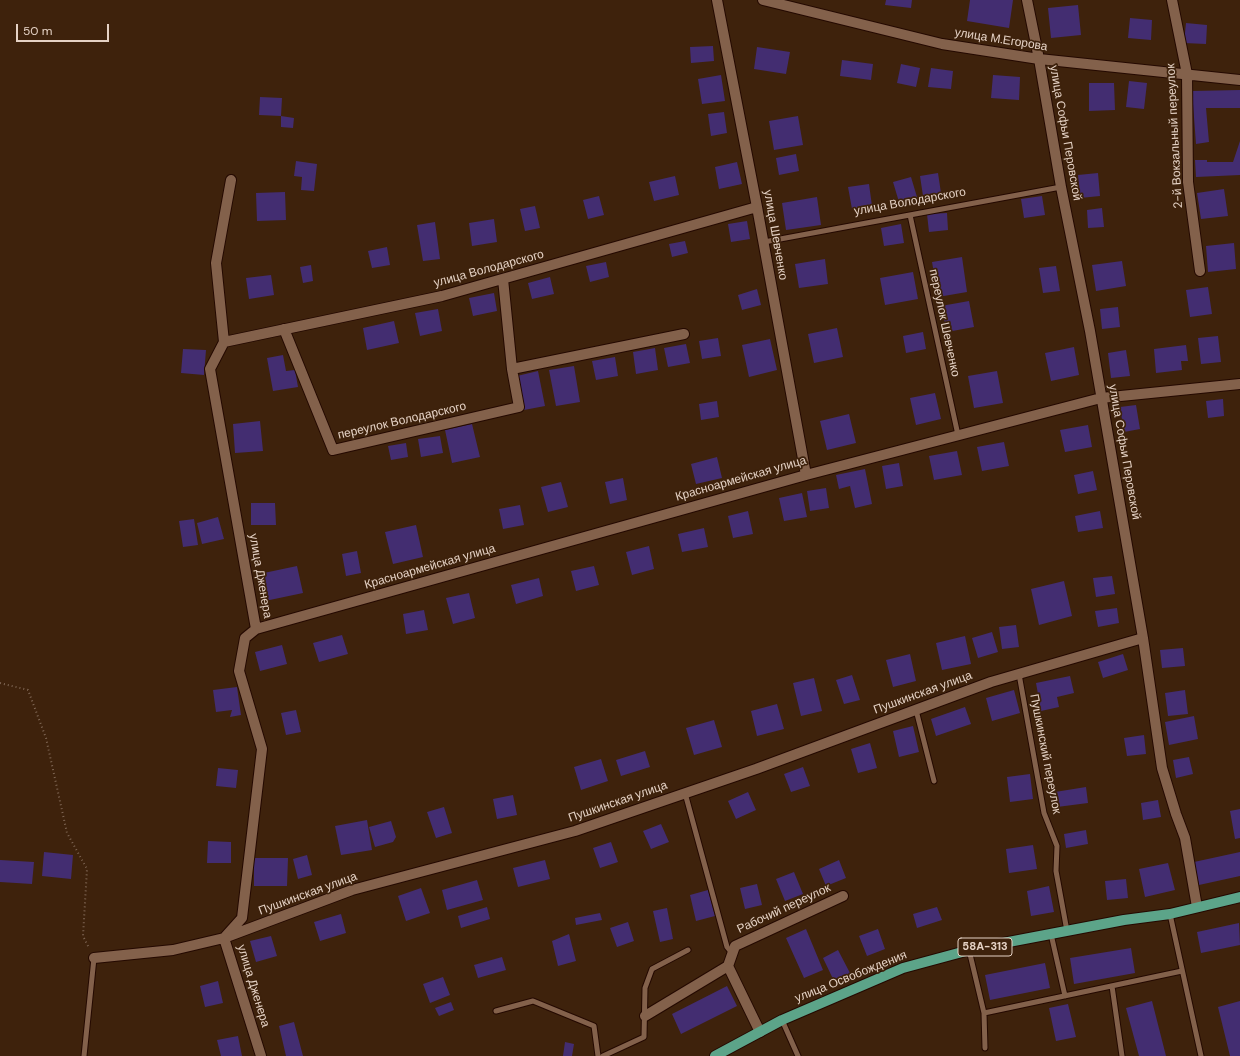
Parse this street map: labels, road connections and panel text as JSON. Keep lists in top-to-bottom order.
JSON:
{
  "streets": {
    "main road": ["58А-313", "улица Освобождения"],
    "street": [
      "улица М.Егорова",
      "улица Софьи Перовской",
      "2-й Вокзальный переулок",
      "улица Володарского",
      "улица Шевченко",
      "переулок Володарского",
      "Красноармейская улица",
      "улица Дженера",
      "Пушкинская улица",
      "Рабочий переулок"
    ],
    "lane": ["переулок Шевченко", "Пушкинский переулок"]
  },
  "crossings": [
    ["улица М.Егорова", "улица Софьи Перовской"],
    ["улица М.Егорова", "2-й Вокзальный переулок"],
    ["улица Софьи Перовской", "улица Володарского"],
    ["улица Софьи Перовской", "Красноармейская улица"],
    ["улица Софьи Перовской", "Пушкинская улица"],
    ["улица Софьи Перовской", "улица Освобождения"],
    ["улица Володарского", "улица Шевченко"],
    ["улица Володарского", "переулок Шевченко"],
    ["улица Володарского", "переулок Володарского"],
    ["улица Володарского", "улица Дженера"],
    ["улица Шевченко", "Красноармейская улица"],
    ["переулок Шевченко", "Красноармейская улица"],
    ["Красноармейская улица", "улица Дженера"],
    ["улица Дженера", "Пушкинская улица"],
    ["Пушкинская улица", "Пушкинский переулок"],
    ["Пушкинский переулок", "улица Освобождения"]
  ],
  "scale_bar": "50 m"
}
